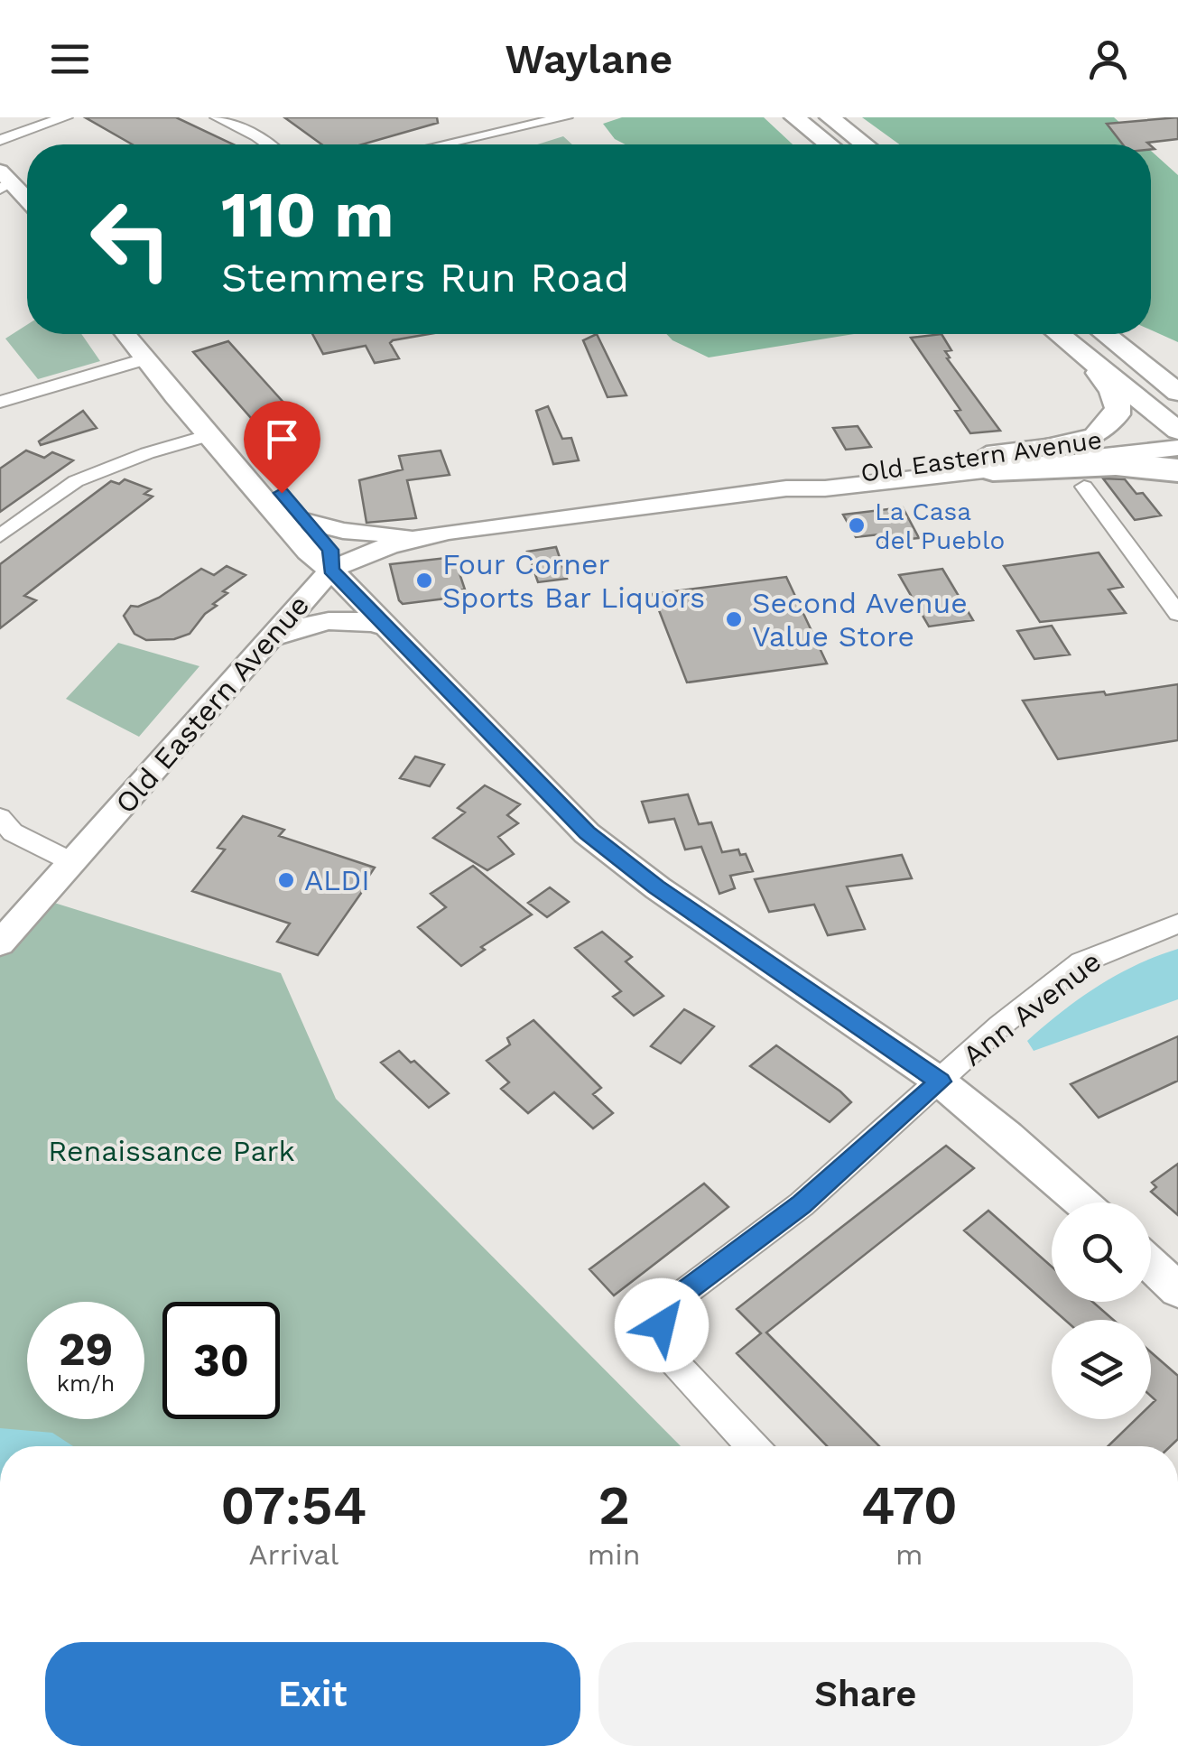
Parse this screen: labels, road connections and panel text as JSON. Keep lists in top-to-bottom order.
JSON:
{
  "streets": {
    "street": ["Old Eastern Avenue", "Ann Avenue"]
  },
  "parks": ["Renaissance Park"],
  "places": [
    "La Casa del Pueblo",
    "Four Corner Sports Bar Liquors",
    "Second Avenue Value Store",
    "ALDI"
  ],
  "page": {
    "header": "Waylane",
    "turn": ["110 m", "Stemmers Run Road"],
    "speed": "29 km/h",
    "limit": "30",
    "eta": [
      "07:54",
      "Arrival",
      "2",
      "min",
      "470",
      "m"
    ],
    "buttons": ["Exit", "Share"]
  }
}
